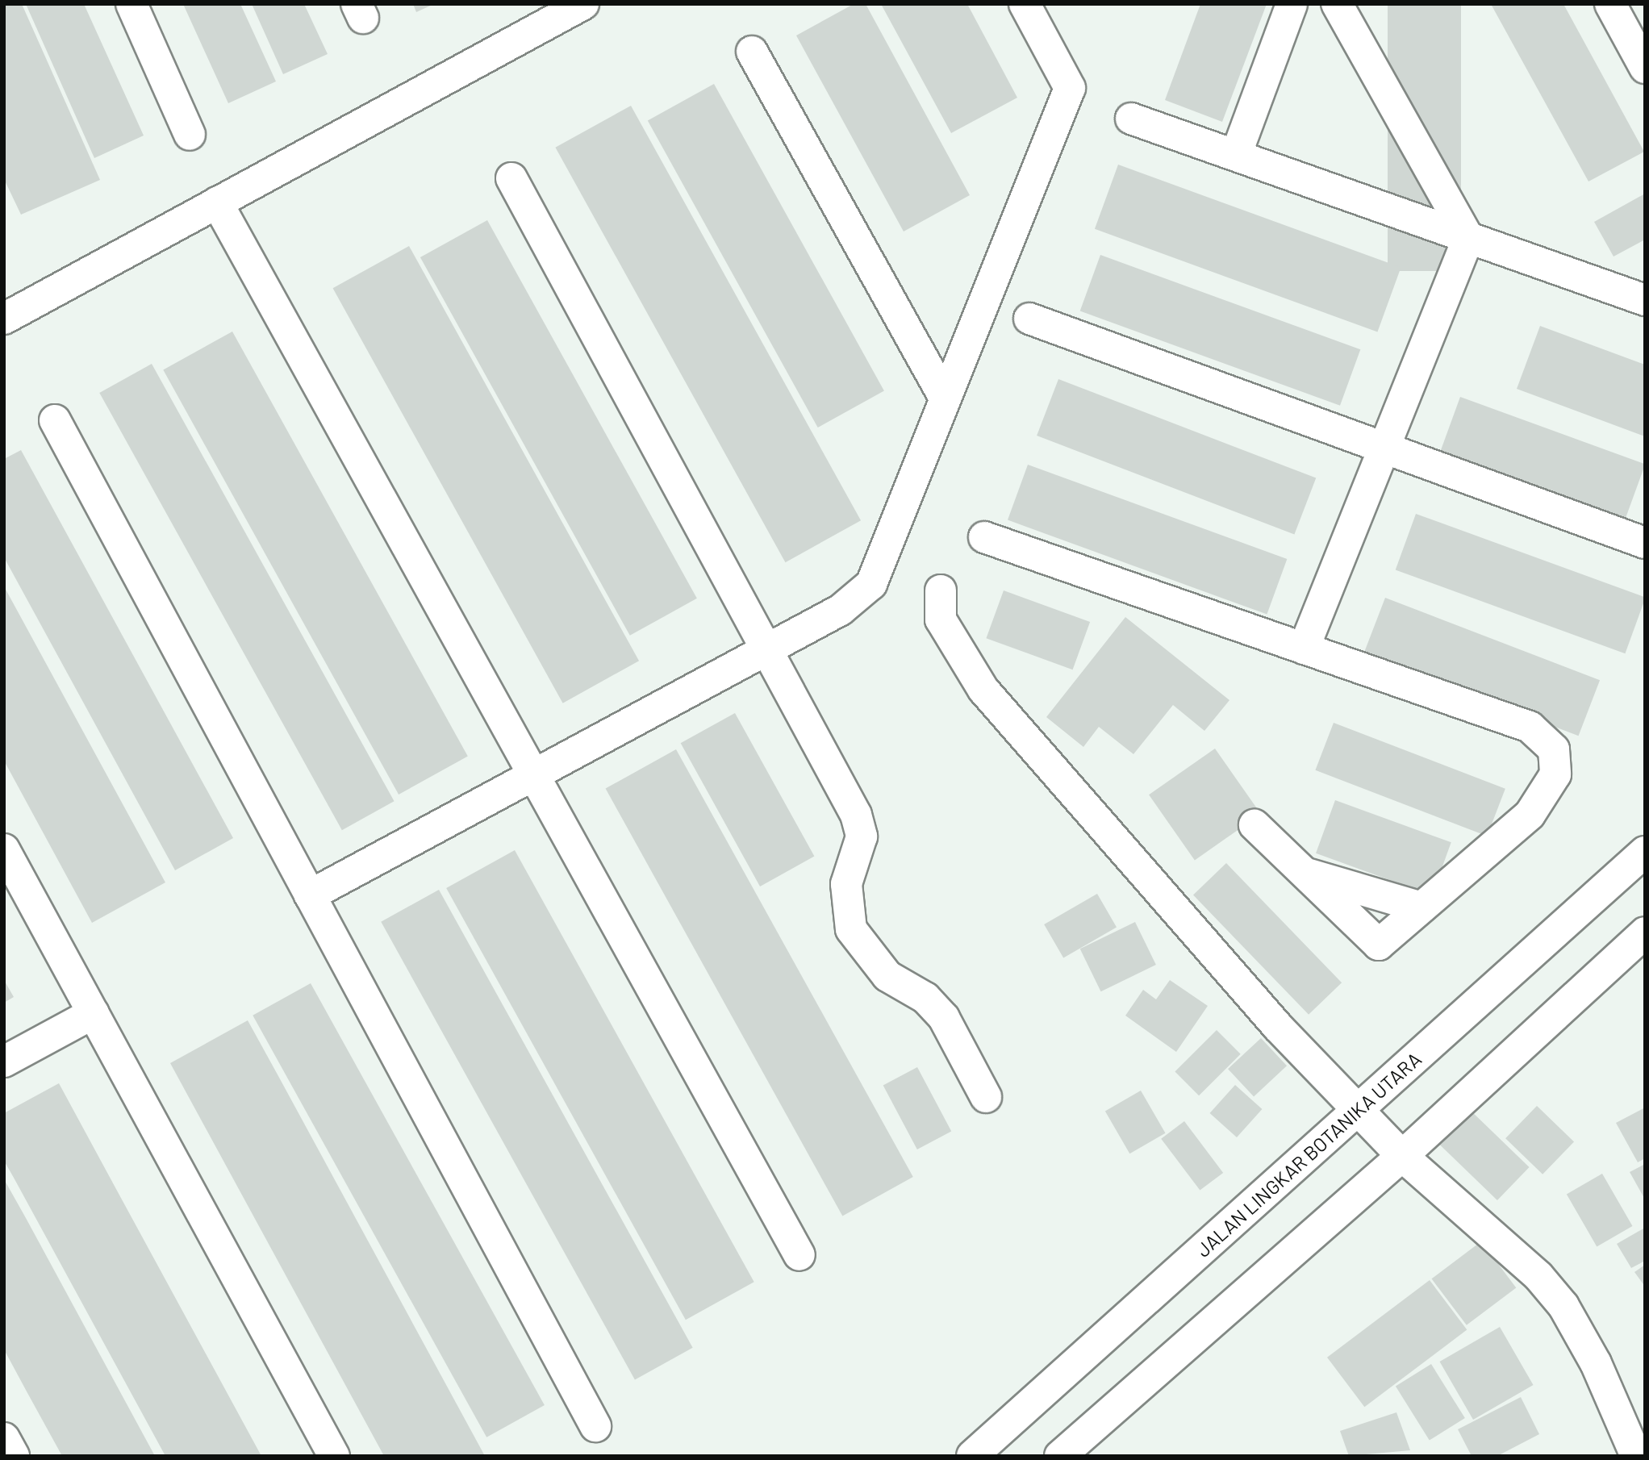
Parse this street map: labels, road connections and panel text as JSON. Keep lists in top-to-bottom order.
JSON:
{
  "streets": {
    "street": ["JALAN LINGKAR BOTANIKA UTARA"]
  }
}
